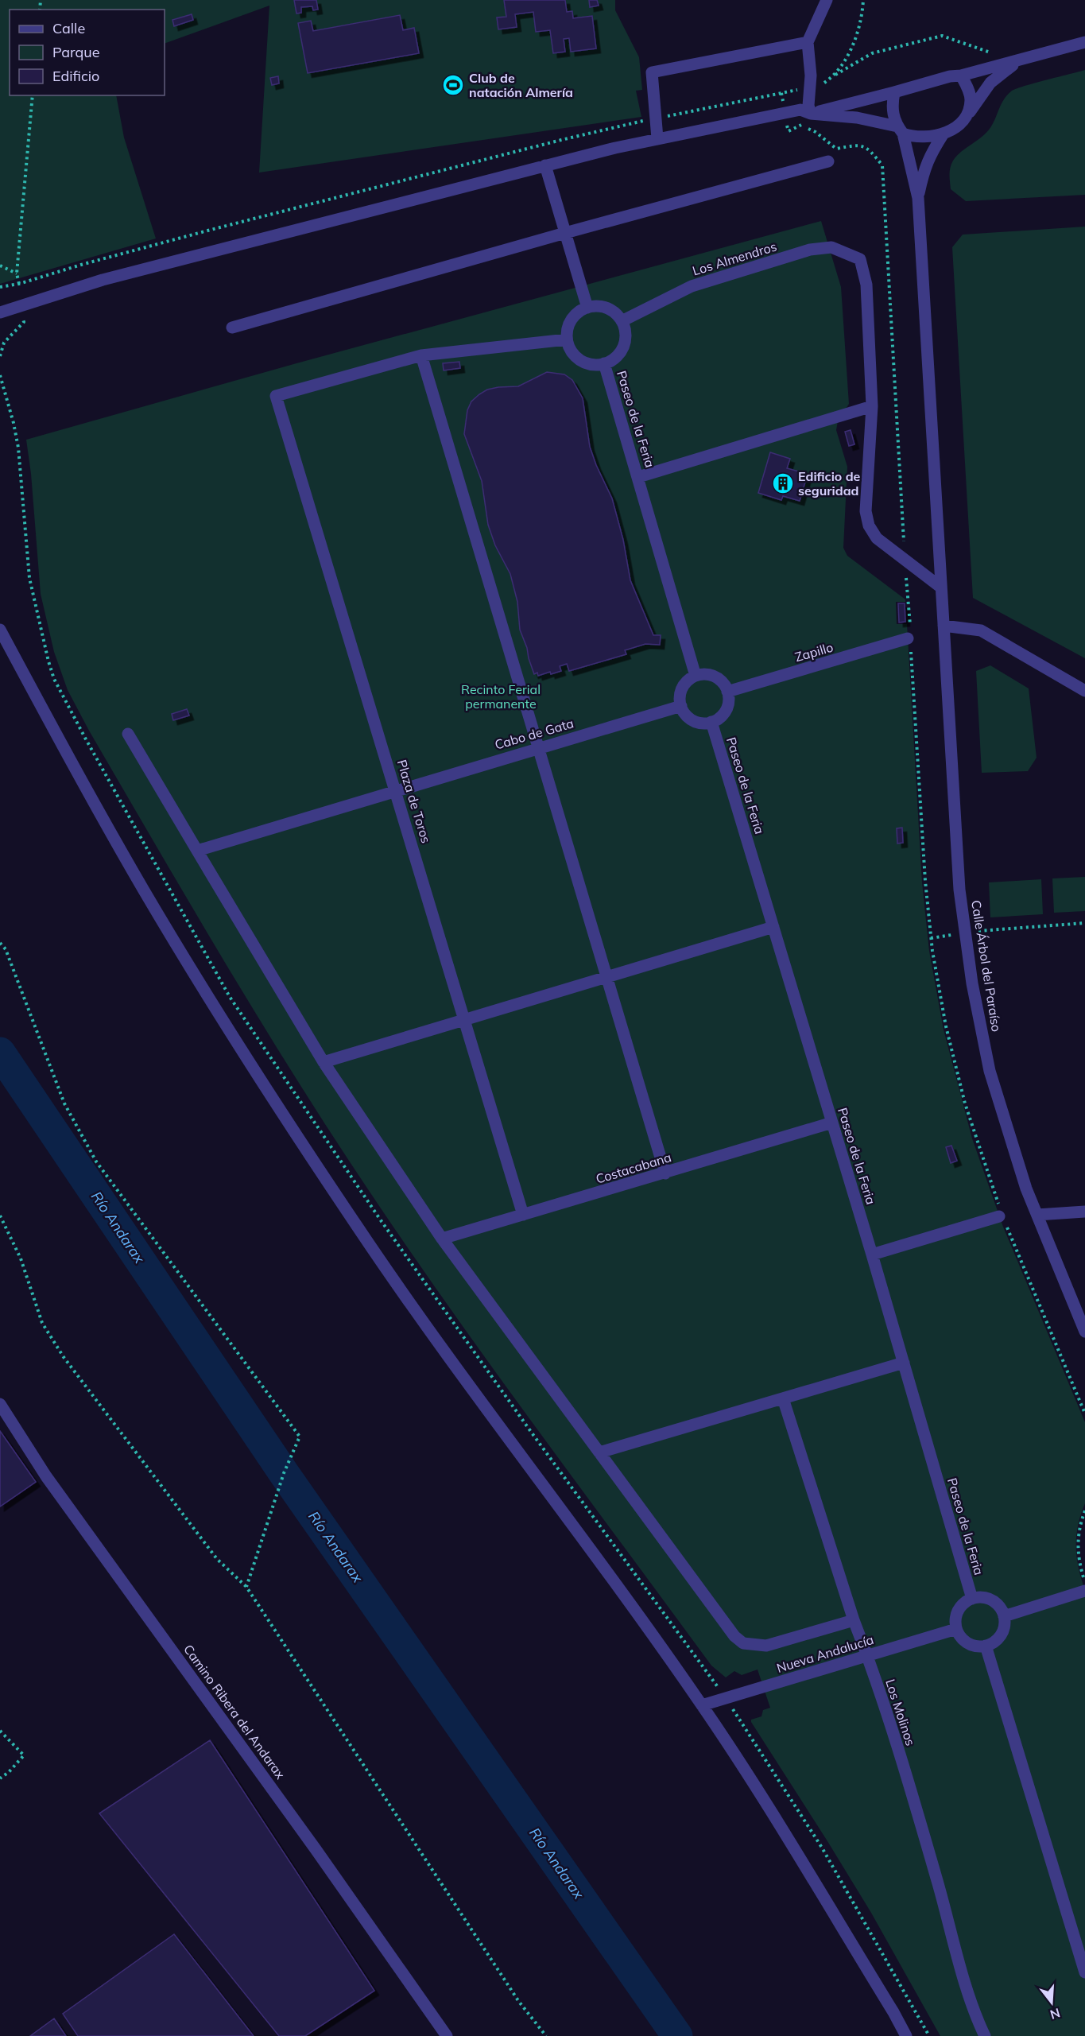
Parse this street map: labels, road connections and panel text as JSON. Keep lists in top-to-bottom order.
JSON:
{
  "streets": {
    "street": [
      "Los Almendros",
      "Paseo de la Feria",
      "Zapillo",
      "Cabo de Gata",
      "Plaza de Toros",
      "Calle Árbol del Paraíso",
      "Costacabana",
      "Nueva Andalucía",
      "Camino Ribera del Andarax",
      "Los Molinos"
    ]
  },
  "crossings": [
    ["Los Almendros", "Paseo de la Feria"],
    ["Paseo de la Feria", "Zapillo"],
    ["Paseo de la Feria", "Cabo de Gata"],
    ["Paseo de la Feria", "Costacabana"],
    ["Paseo de la Feria", "Nueva Andalucía"],
    ["Zapillo", "Cabo de Gata"],
    ["Cabo de Gata", "Plaza de Toros"],
    ["Plaza de Toros", "Costacabana"],
    ["Nueva Andalucía", "Los Molinos"]
  ],
  "water": ["Río Andarax"],
  "parks": ["Recinto Ferial permanente"],
  "places": {
    "sports": ["Club de natación Almería"],
    "building": ["Edificio de seguridad"]
  },
  "legend": ["Calle", "Parque", "Edificio"],
  "north": "bottom"
}
